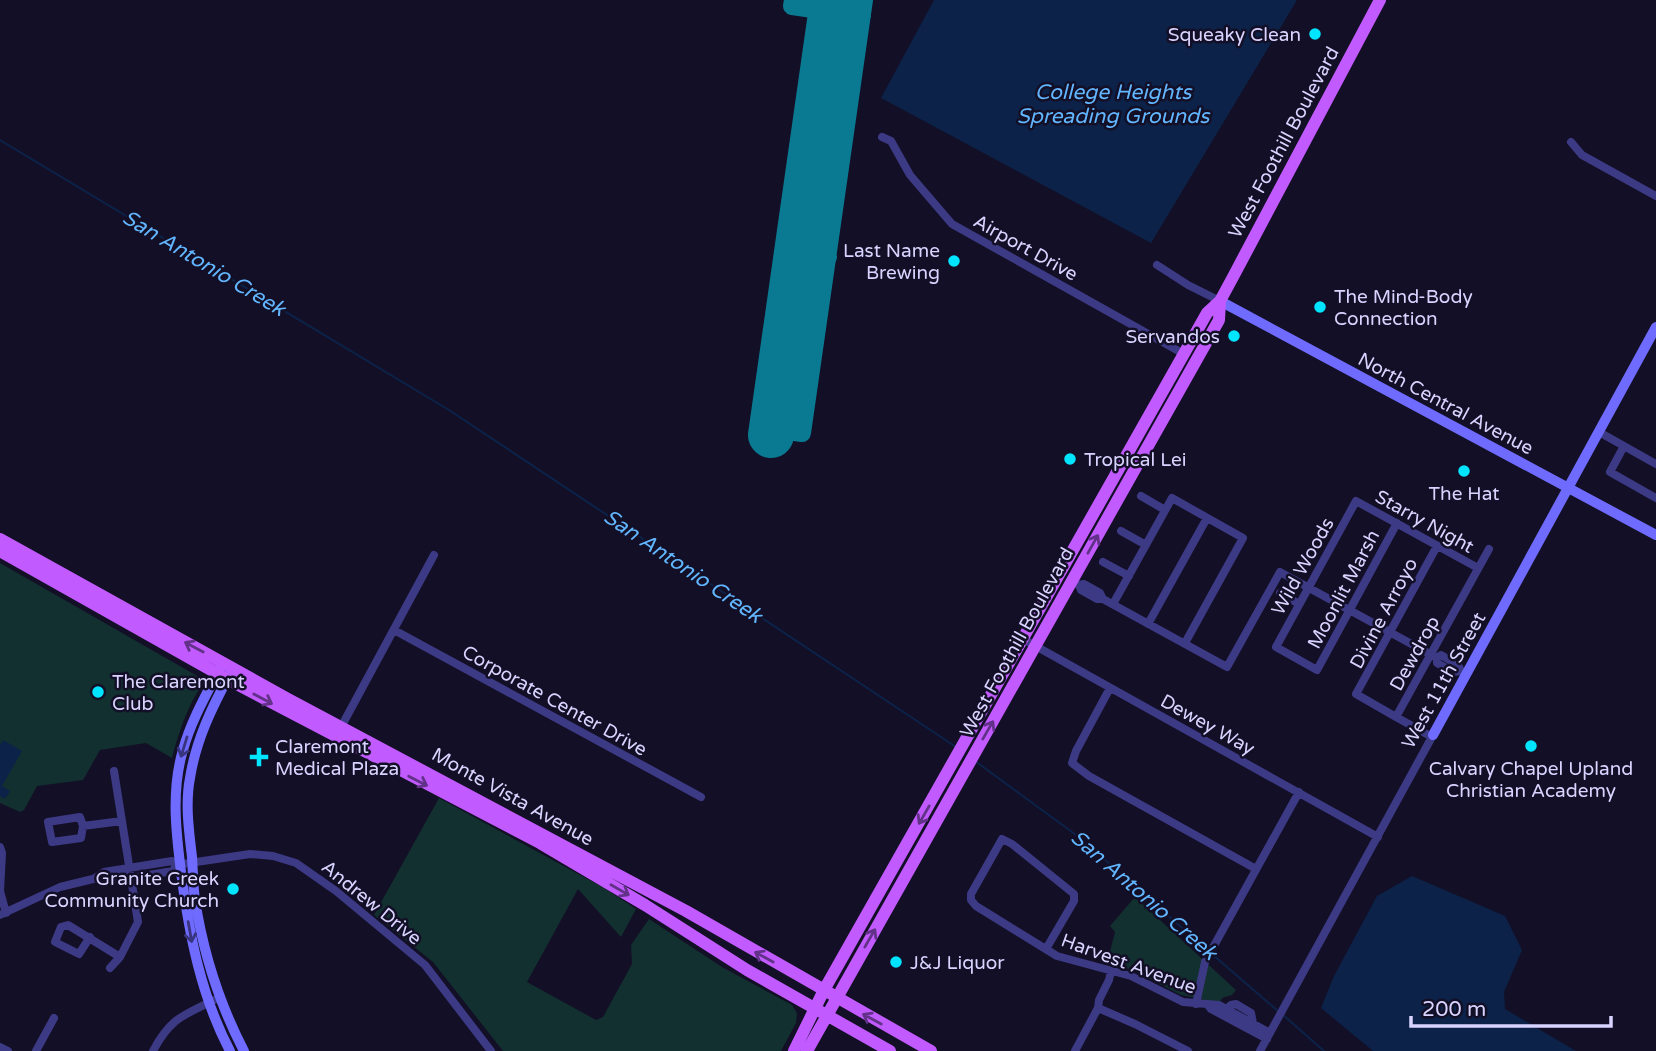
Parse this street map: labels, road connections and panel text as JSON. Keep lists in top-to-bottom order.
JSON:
{
  "streets": {
    "main road": [
      "West Foothill Boulevard",
      "North Central Avenue",
      "West 11th Street",
      "Monte Vista Avenue"
    ],
    "street": [
      "Airport Drive",
      "Starry Night",
      "Wild Woods",
      "Moonlit Marsh",
      "Divine Arroyo",
      "Dewdrop",
      "Corporate Center Drive",
      "Dewey Way",
      "Andrew Drive",
      "Harvest Avenue"
    ]
  },
  "crossings": [
    ["West Foothill Boulevard", "Airport Drive"],
    ["West Foothill Boulevard", "North Central Avenue"],
    ["West Foothill Boulevard", "Dewey Way"],
    ["West Foothill Boulevard", "Monte Vista Avenue"],
    ["North Central Avenue", "West 11th Street"],
    ["Starry Night", "Wild Woods"],
    ["Starry Night", "Moonlit Marsh"],
    ["Starry Night", "Divine Arroyo"],
    ["Starry Night", "Dewdrop"],
    ["Wild Woods", "Moonlit Marsh"],
    ["Divine Arroyo", "Dewdrop"],
    ["Dewdrop", "West 11th Street"],
    ["West 11th Street", "Dewey Way"],
    ["West 11th Street", "Harvest Avenue"]
  ],
  "water": ["College Heights Spreading Grounds", "San Antonio Creek"],
  "places": {
    "other": [
      "Squeaky Clean",
      "Last Name Brewing",
      "The Mind-Body Connection",
      "Servandos",
      "Tropical Lei",
      "The Hat",
      "The Claremont Club",
      "Calvary Chapel Upland Christian Academy",
      "Granite Creek Community Church",
      "J&J Liquor"
    ],
    "health": ["Claremont Medical Plaza"]
  },
  "scale_bar": "200 m"
}
